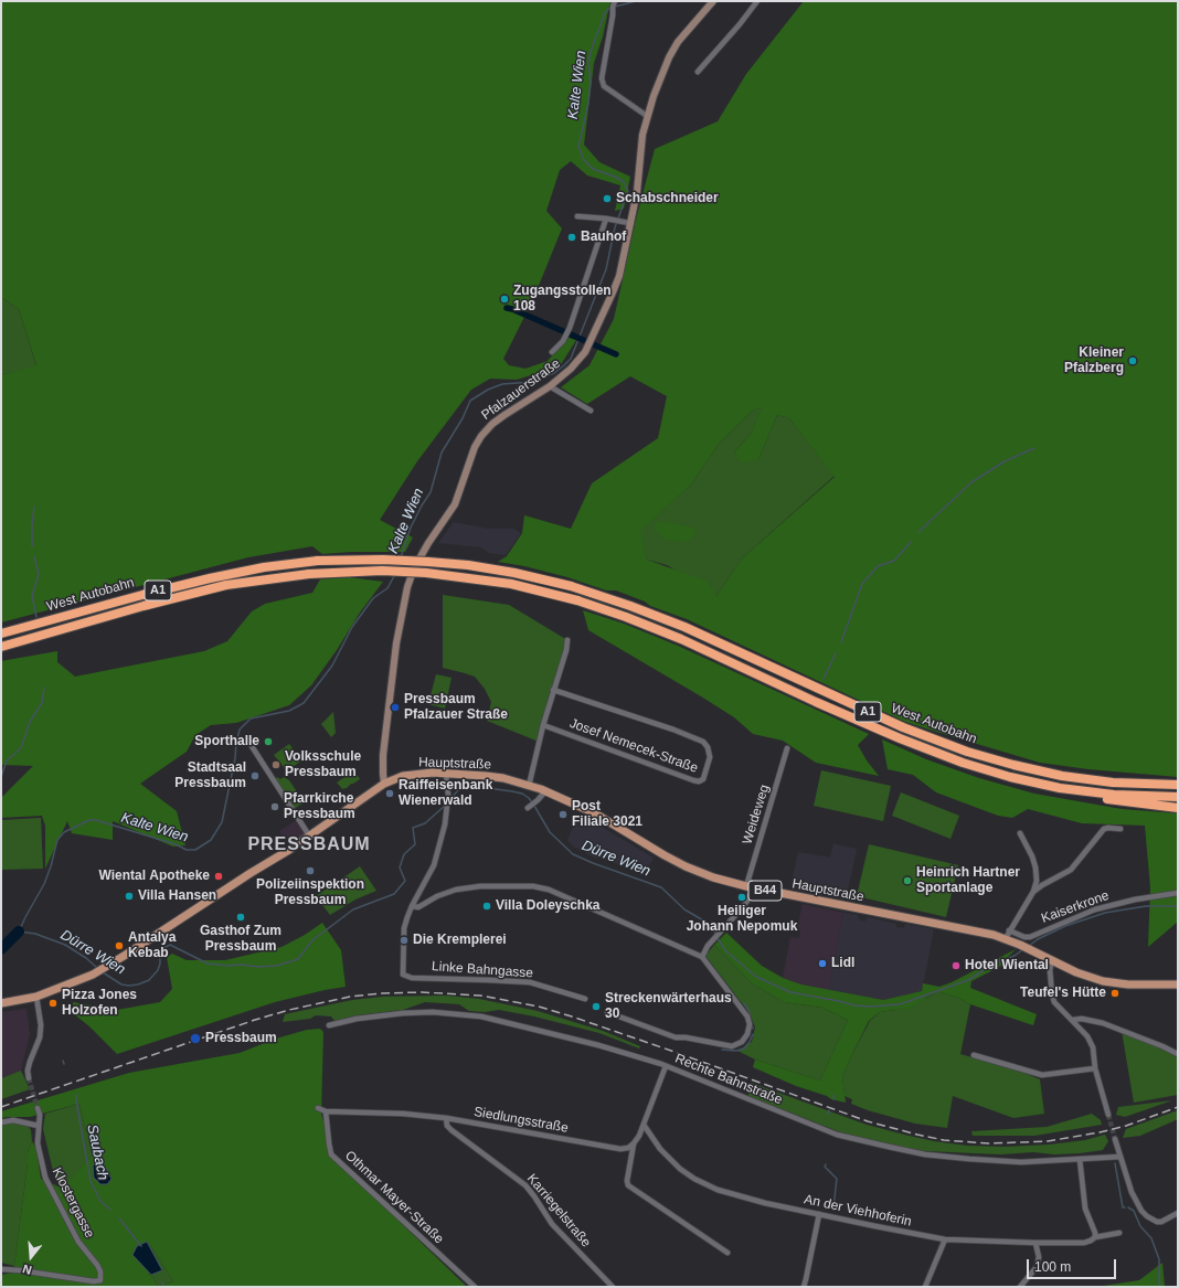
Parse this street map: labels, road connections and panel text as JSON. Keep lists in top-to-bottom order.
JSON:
{
  "streets": {
    "highway": ["A1", "West Autobahn"],
    "main road": ["Hauptstraße", "B44"],
    "street": [
      "Pfalzauerstraße",
      "Josef Nemecek-Straße",
      "Weideweg",
      "Kaiserkrone",
      "Linke Bahngasse",
      "Rechte Bahnstraße",
      "Siedlungsstraße",
      "Othmar Mayer-Straße",
      "Klostergasse",
      "Karriegelstraße",
      "An der Viehhoferin"
    ]
  },
  "crossings": [
    ["Pfalzauerstraße", "Hauptstraße"],
    ["Hauptstraße", "Weideweg"],
    ["Hauptstraße", "B44"],
    ["Siedlungsstraße", "Othmar Mayer-Straße"],
    ["Siedlungsstraße", "Karriegelstraße"]
  ],
  "districts": ["PRESSBAUM"],
  "water": ["Kalte Wien", "Dürre Wien", "Saubach"],
  "places": [
    "Schabschneider",
    "Bauhof",
    "Zugangsstollen 108",
    "Kleiner Pfalzberg",
    "Pressbaum Pfalzauer Straße",
    "Sporthalle",
    "Volksschule Pressbaum",
    "Stadtsaal Pressbaum",
    "Raiffeisenbank Wienerwald",
    "Pfarrkirche Pressbaum",
    "Post Filiale 3021",
    "Polizeiinspektion Pressbaum",
    "Wiental Apotheke",
    "Heinrich Hartner Sportanlage",
    "Villa Hansen",
    "Heiliger Johann Nepomuk",
    "Villa Doleyschka",
    "Gasthof Zum Pressbaum",
    "Die Kremplerei",
    "Antalya Kebab",
    "Lidl",
    "Hotel Wiental",
    "Teufel's Hütte",
    "Pizza Jones Holzofen",
    "Streckenwärterhaus 30",
    "Pressbaum"
  ],
  "scale_bar": "100 m",
  "north": "bottom"
}
